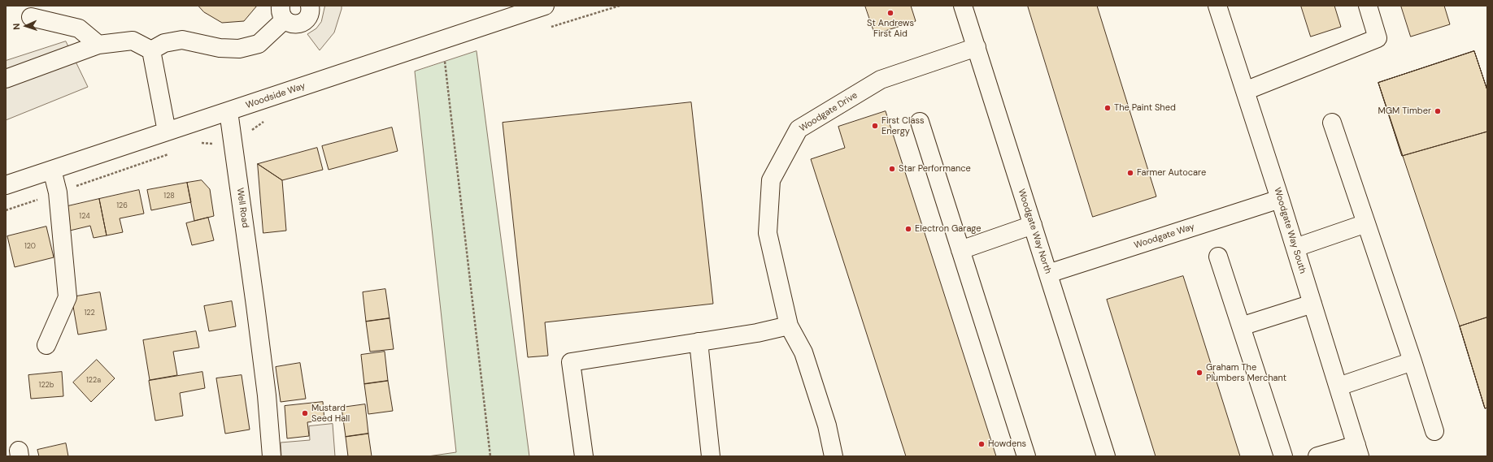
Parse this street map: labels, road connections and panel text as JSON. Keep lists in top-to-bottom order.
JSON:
{
  "streets": {
    "street": [
      "Woodside Way",
      "Woodgate Drive",
      "Well Road",
      "Woodgate Way South",
      "Woodgate Way North",
      "Woodgate Way"
    ]
  },
  "crossings": [
    ["Woodside Way", "Well Road"],
    ["Woodgate Drive", "Woodgate Way North"],
    ["Woodgate Way South", "Woodgate Way"],
    ["Woodgate Way North", "Woodgate Way"]
  ],
  "places": [
    "St Andrews First Aid",
    "The Paint Shed",
    "MGM Timber",
    "First Class Energy",
    "Star Performance",
    "Farmer Autocare",
    "Electron Garage",
    "Graham The Plumbers Merchant",
    "Mustard Seed Hall",
    "Howdens"
  ],
  "house_numbers": [
    "128",
    "126",
    "124",
    "120",
    "122",
    "122a",
    "122b"
  ],
  "north": "left"
}
